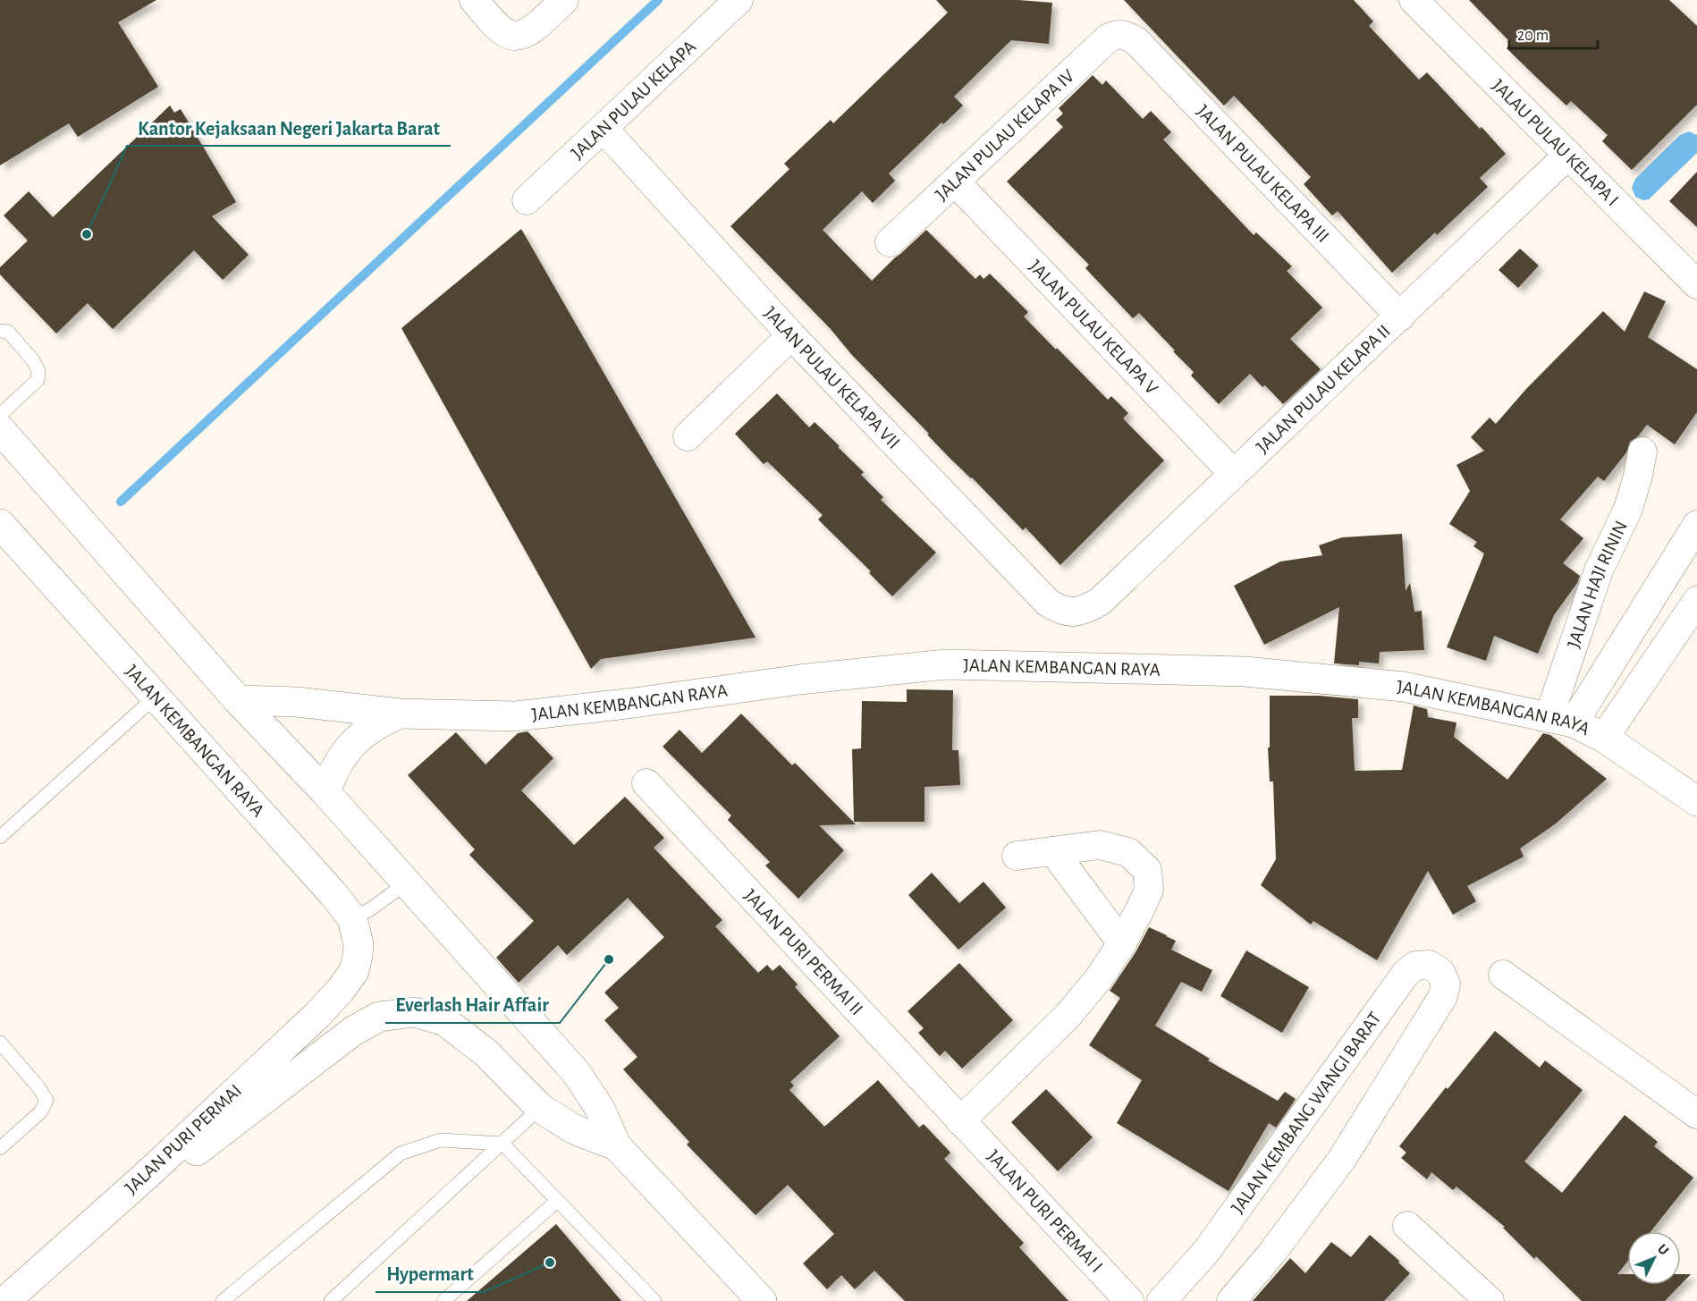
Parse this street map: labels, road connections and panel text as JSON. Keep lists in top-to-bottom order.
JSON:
{
  "streets": {
    "main road": ["JALAN KEMBANGAN RAYA", "JALAN PURI PERMAI"],
    "street": [
      "JALAN PULAU KELAPA",
      "JALAN PULAU KELAPA IV",
      "JALAU PULAU KELAPA I",
      "JALAN PULAU KELAPA III",
      "JALAN PULAU KELAPA V",
      "JALAN PULAU KELAPA VII",
      "JALAN PULAU KELAPA II",
      "JALAN HAJI RININ",
      "JALAN PURI PERMAI II",
      "JALAN KEMBANG WANGI BARAT",
      "JALAN PURI PERMAI I"
    ]
  },
  "crossings": [
    ["JALAN PULAU KELAPA", "JALAN PULAU KELAPA VII"],
    ["JALAN PULAU KELAPA IV", "JALAN PULAU KELAPA III"],
    ["JALAN PULAU KELAPA IV", "JALAN PULAU KELAPA V"],
    ["JALAU PULAU KELAPA I", "JALAN PULAU KELAPA II"],
    ["JALAN PULAU KELAPA III", "JALAN PULAU KELAPA II"],
    ["JALAN PULAU KELAPA V", "JALAN PULAU KELAPA II"],
    ["JALAN PULAU KELAPA VII", "JALAN PULAU KELAPA II"],
    ["JALAN HAJI RININ", "JALAN KEMBANGAN RAYA"],
    ["JALAN KEMBANGAN RAYA", "JALAN PURI PERMAI"],
    ["JALAN PURI PERMAI II", "JALAN PURI PERMAI I"]
  ],
  "places": ["Kantor Kejaksaan Negeri Jakarta Barat", "Everlash Hair Affair", "Hypermart"],
  "scale_bar": "20 m",
  "north": "top right"
}
